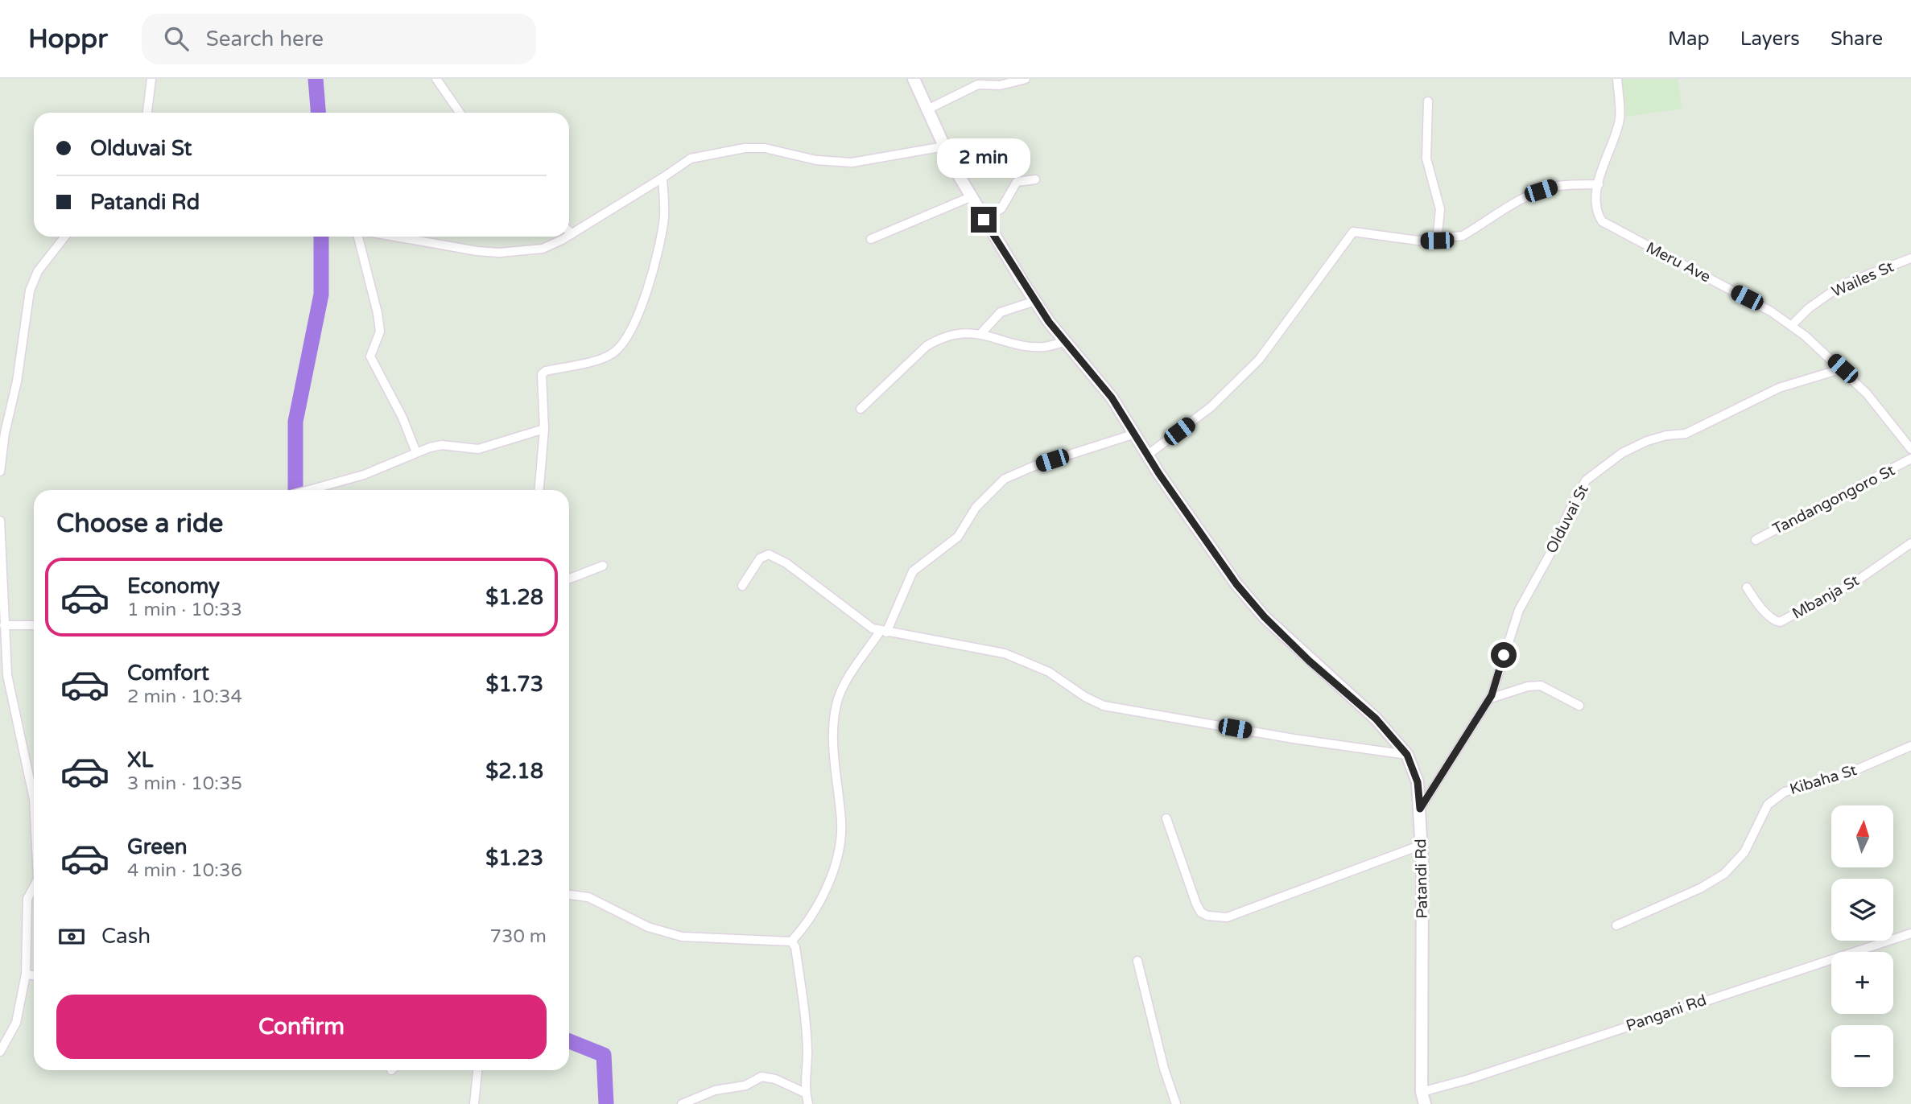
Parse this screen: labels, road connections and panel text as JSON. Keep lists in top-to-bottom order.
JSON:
{
  "streets": {
    "street": [
      "Meru Ave",
      "Wailes St",
      "Tandangongoro St",
      "Olduvai St",
      "Mbanja St",
      "Kibaha St",
      "Patandi Rd",
      "Pangani Rd"
    ]
  },
  "crossings": [
    ["Meru Ave", "Wailes St"],
    ["Meru Ave", "Olduvai St"],
    ["Olduvai St", "Patandi Rd"],
    ["Patandi Rd", "Pangani Rd"]
  ],
  "north": "top",
  "page": {
    "header": "Hoppr",
    "search": "Search here",
    "nav": ["Map", "Layers", "Share"],
    "banner": ["Olduvai St", "Patandi Rd"],
    "bubble": "2 min",
    "heading": "Choose a ride",
    "list": [
      {
        "name": "Economy",
        "note": "1 min · 10:33",
        "value": "$1.28"
      },
      {
        "name": "Comfort",
        "note": "2 min · 10:34",
        "value": "$1.73"
      },
      {
        "name": "XL",
        "note": "3 min · 10:35",
        "value": "$2.18"
      },
      {
        "name": "Green",
        "note": "4 min · 10:36",
        "value": "$1.23"
      }
    ],
    "map_buttons": ["+", "−"],
    "pay": ["Cash", "730 m"],
    "buttons": "Confirm"
  }
}
